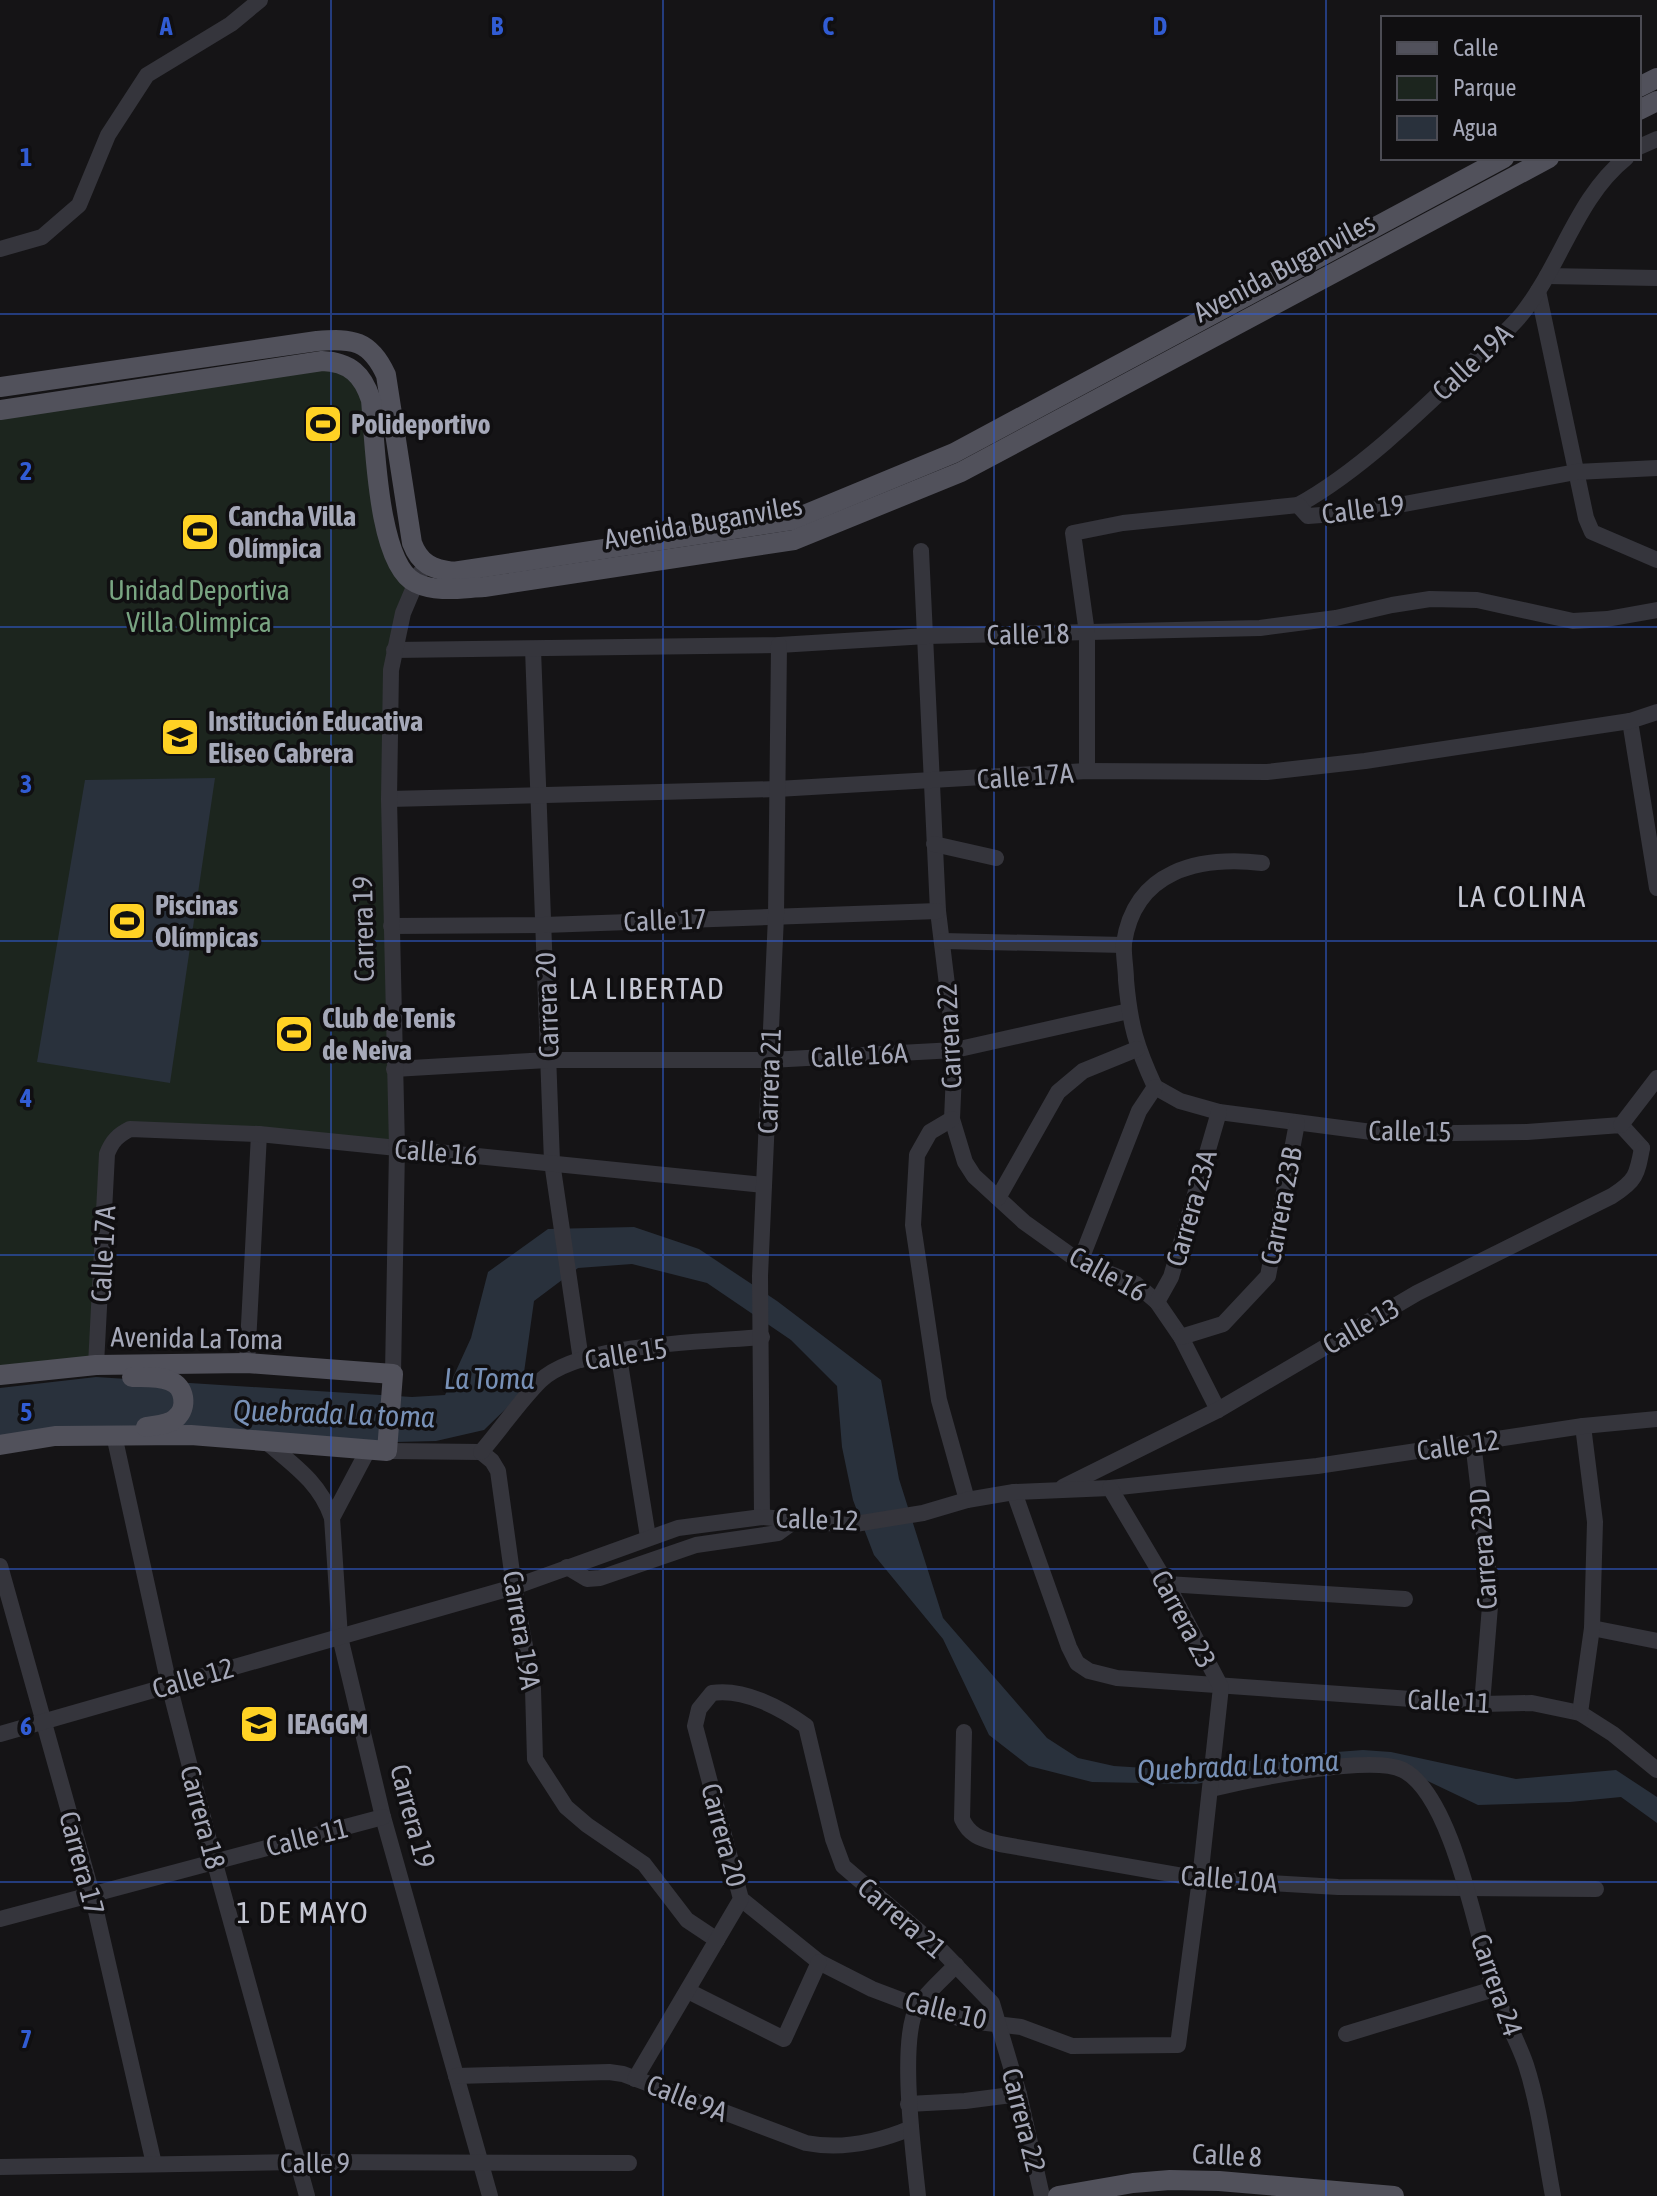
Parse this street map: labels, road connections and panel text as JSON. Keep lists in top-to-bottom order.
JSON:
{
  "streets": {
    "main road": [
      "Avenida Buganviles",
      "Carrera 19",
      "Avenida La Toma",
      "Calle 8"
    ],
    "street": [
      "Calle 19A",
      "Calle 19",
      "Calle 18",
      "Calle 17A",
      "Calle 17",
      "Carrera 20",
      "Carrera 22",
      "Calle 16A",
      "Carrera 21",
      "Calle 15",
      "Calle 16",
      "Carrera 23B",
      "Carrera 23A",
      "Calle 13",
      "Calle 12",
      "Carrera 23D",
      "Carrera 23",
      "Carrera 19A",
      "Calle 11",
      "Carrera 18",
      "Carrera 17",
      "Calle 10A",
      "Carrera 24",
      "Calle 10",
      "Calle 9A",
      "Calle 9"
    ]
  },
  "crossings": [
    ["Avenida Buganviles", "Carrera 19"],
    ["Calle 19A", "Calle 19"],
    ["Calle 19", "Calle 18"],
    ["Calle 18", "Carrera 19"],
    ["Calle 18", "Carrera 20"],
    ["Calle 18", "Carrera 22"],
    ["Calle 18", "Carrera 21"],
    ["Calle 17A", "Carrera 19"],
    ["Calle 17A", "Carrera 20"],
    ["Calle 17A", "Carrera 22"],
    ["Calle 17A", "Carrera 21"],
    ["Calle 17A", "Calle 16"],
    ["Calle 17A", "Avenida La Toma"],
    ["Calle 17", "Carrera 19"],
    ["Calle 17", "Carrera 20"],
    ["Calle 17", "Carrera 22"],
    ["Calle 17", "Carrera 21"],
    ["Carrera 19", "Calle 16A"],
    ["Carrera 19", "Calle 16"],
    ["Carrera 19", "Avenida La Toma"],
    ["Carrera 19", "Calle 12"],
    ["Carrera 19", "Calle 11"],
    ["Carrera 19", "Calle 9A"],
    ["Carrera 19", "Calle 9"],
    ["Carrera 20", "Calle 16A"],
    ["Carrera 20", "Carrera 21"],
    ["Carrera 20", "Calle 15"],
    ["Carrera 20", "Calle 16"],
    ["Carrera 20", "Carrera 19A"],
    ["Carrera 20", "Calle 10"],
    ["Carrera 20", "Calle 9A"],
    ["Carrera 22", "Calle 16A"],
    ["Carrera 22", "Carrera 21"],
    ["Carrera 22", "Calle 16"],
    ["Carrera 22", "Calle 12"],
    ["Carrera 22", "Calle 10"],
    ["Calle 16A", "Carrera 21"],
    ["Carrera 21", "Calle 15"],
    ["Carrera 21", "Calle 16"],
    ["Carrera 21", "Calle 12"],
    ["Carrera 21", "Calle 10"],
    ["Calle 15", "Carrera 23B"],
    ["Calle 15", "Carrera 23A"],
    ["Calle 15", "Carrera 19A"],
    ["Calle 16", "Carrera 23B"],
    ["Calle 16", "Carrera 23A"],
    ["Calle 16", "Calle 13"],
    ["Calle 13", "Calle 12"],
    ["Calle 12", "Carrera 23D"],
    ["Calle 12", "Carrera 23"],
    ["Calle 12", "Carrera 19A"],
    ["Calle 12", "Carrera 18"],
    ["Calle 12", "Carrera 17"],
    ["Carrera 23D", "Calle 11"],
    ["Carrera 23", "Calle 11"],
    ["Carrera 23", "Calle 10A"],
    ["Carrera 23", "Carrera 24"],
    ["Carrera 23", "Calle 10"],
    ["Calle 11", "Carrera 18"],
    ["Calle 11", "Carrera 17"],
    ["Carrera 18", "Calle 9"],
    ["Carrera 17", "Calle 9"],
    ["Calle 10A", "Carrera 24"]
  ],
  "districts": ["LA COLINA", "LA LIBERTAD", "1 DE MAYO"],
  "water": ["La Toma", "Quebrada La toma"],
  "parks": ["Unidad Deportiva Villa Olimpica"],
  "places": {
    "sports": [
      "Polideportivo",
      "Cancha Villa Olímpica",
      "Piscinas Olímpicas",
      "Club de Tenis de Neiva"
    ],
    "school or university": ["Institución Educativa Eliseo Cabrera", "IEAGGM"]
  },
  "legend": ["Calle", "Parque", "Agua"],
  "grid": {
    "columns": [
      "A",
      "B",
      "C",
      "D"
    ],
    "rows": [
      "1",
      "2",
      "3",
      "4",
      "5",
      "6",
      "7"
    ]
  }
}
